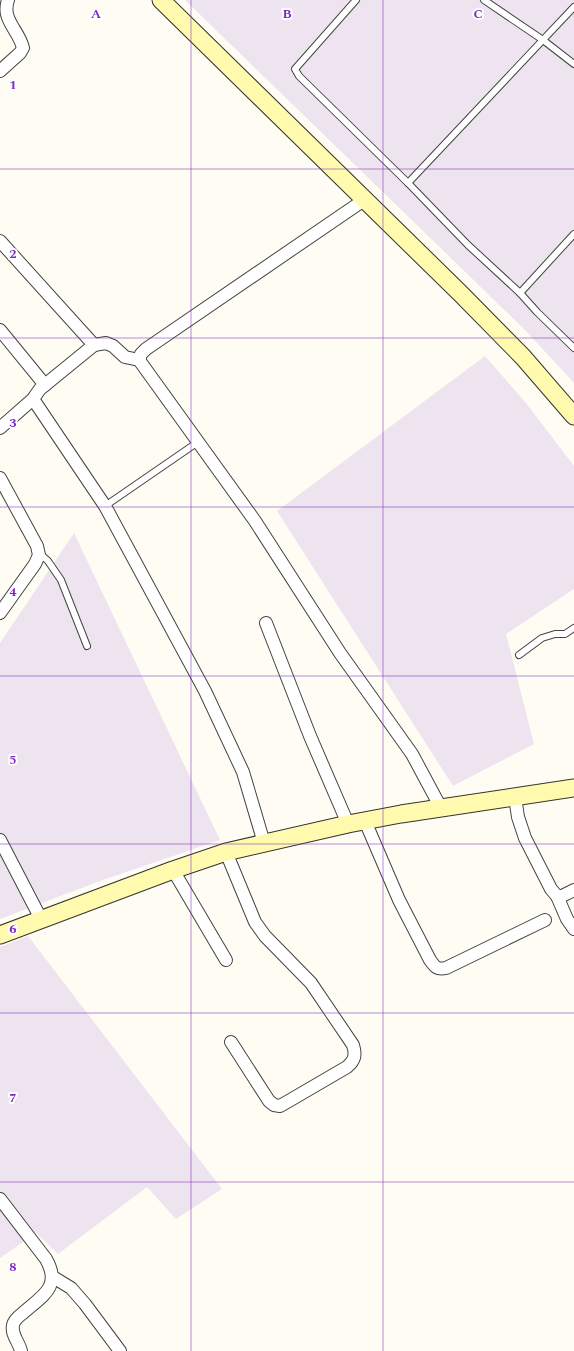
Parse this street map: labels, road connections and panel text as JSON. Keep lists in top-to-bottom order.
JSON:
{
  "grid": {
    "columns": ["A", "B", "C"],
    "rows": [
      "1",
      "2",
      "3",
      "4",
      "5",
      "6",
      "7",
      "8"
    ]
  }
}
